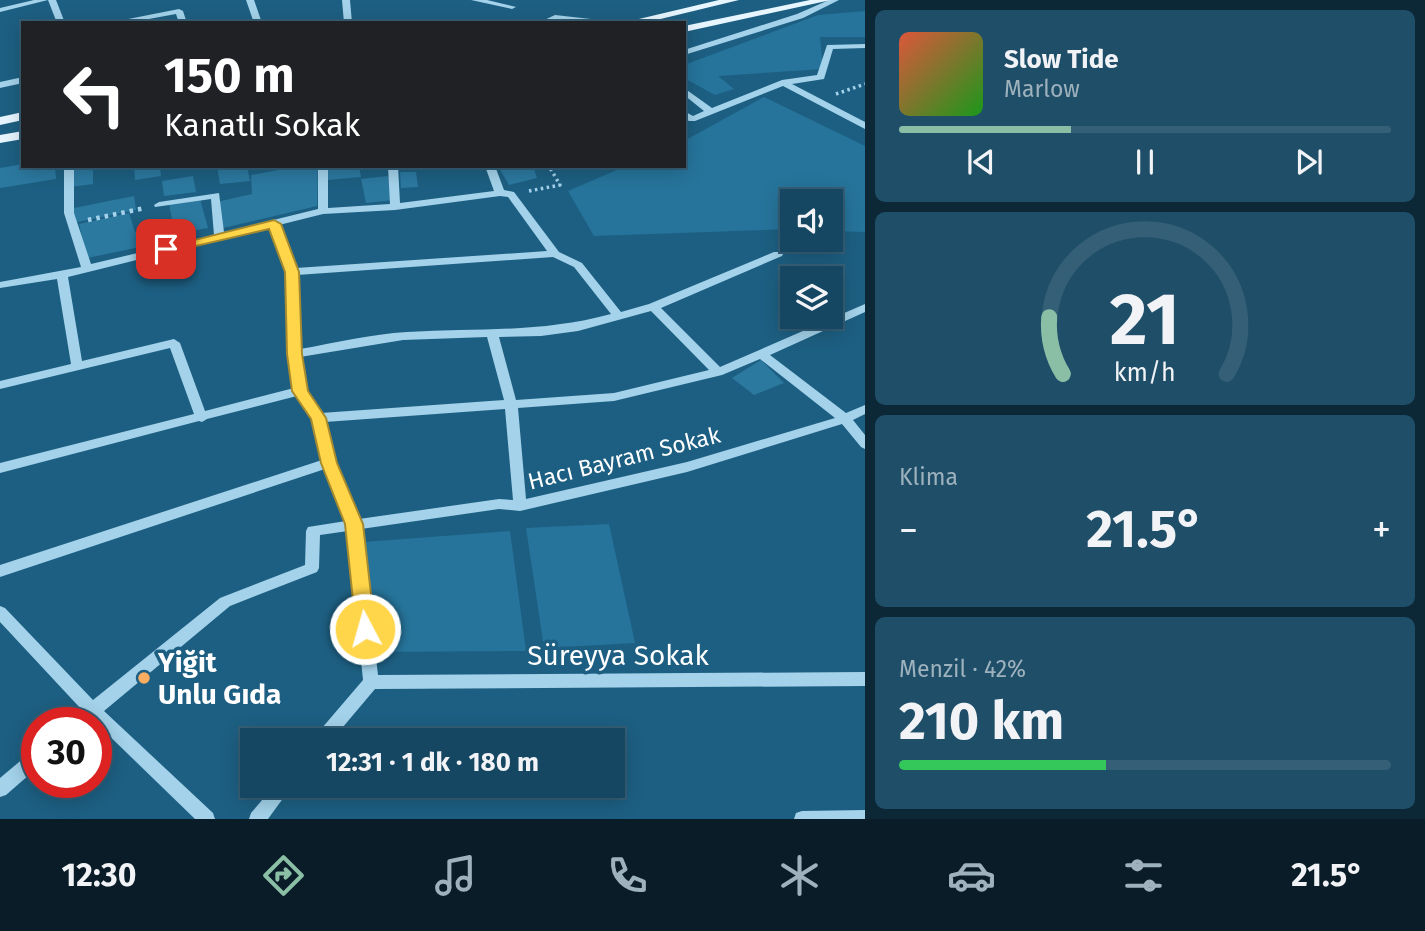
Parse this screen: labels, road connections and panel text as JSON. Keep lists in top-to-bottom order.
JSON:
{
  "streets": {
    "street": ["Hacı Bayram Sokak", "Süreyya Sokak"]
  },
  "places": ["Yiğit Unlu Gıda"],
  "page": {
    "turn": ["150 m", "Kanatlı Sokak"],
    "song": ["Slow Tide", "Marlow"],
    "tile": [
      "Klima",
      ["Menzil · 42%", "210 km"]
    ],
    "heat": ["−", "21.5°", "+"],
    "limit": "30",
    "trip": "12:31 · 1 dk · 180 m",
    "tabs": ["12:30", "21.5°"],
    "gauge": ["21", "km/h"]
  }
}
